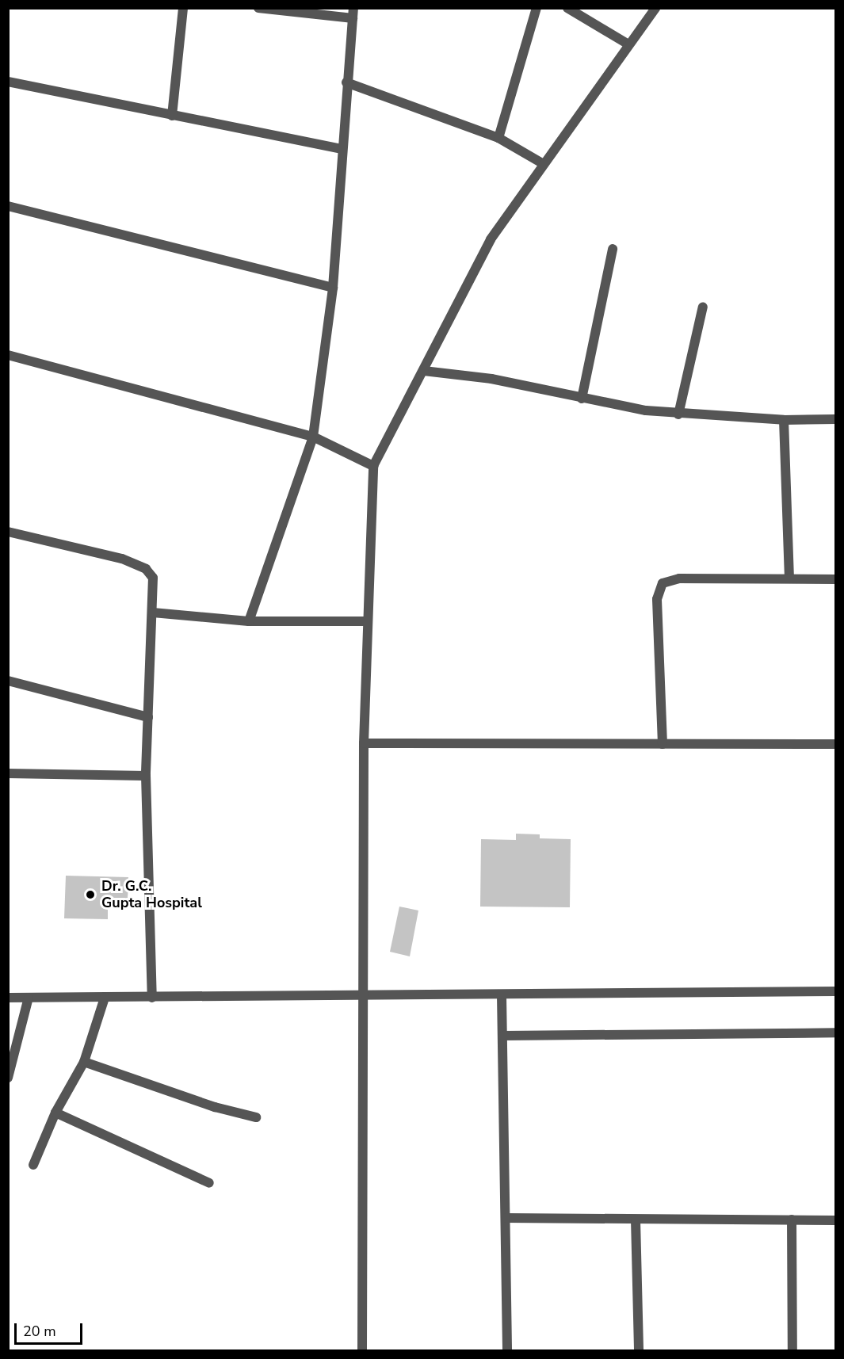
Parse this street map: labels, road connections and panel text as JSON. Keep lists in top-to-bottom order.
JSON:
{
  "places": ["Dr. G.C. Gupta Hospital"],
  "scale_bar": "20 m"
}
